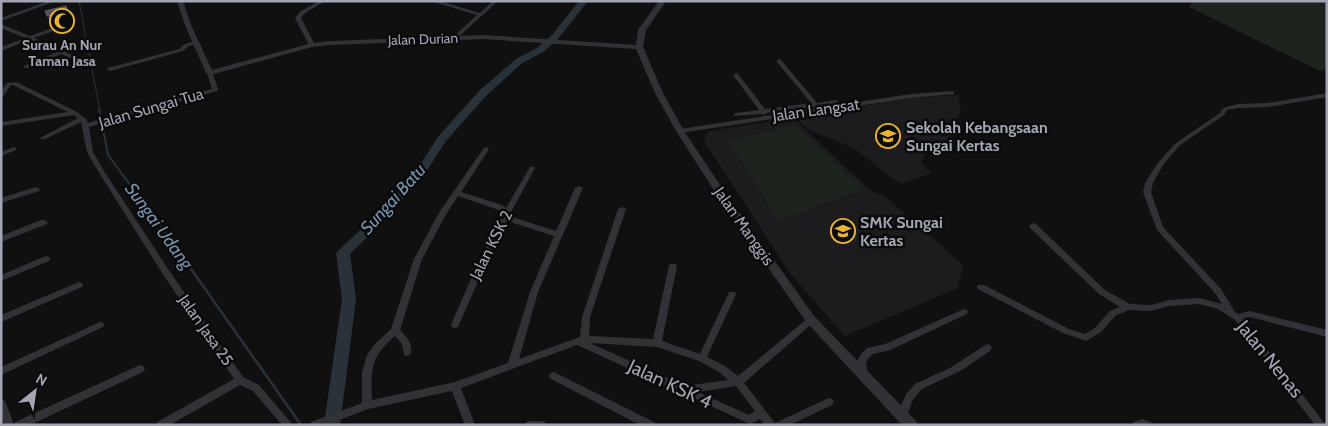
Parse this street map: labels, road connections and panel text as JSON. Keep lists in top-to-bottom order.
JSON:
{
  "streets": {
    "street": [
      "Jalan Durian",
      "Jalan Sungai Tua",
      "Jalan Langsat",
      "Jalan Manggis",
      "Jalan KSK 2",
      "Jalan Jasa 25",
      "Jalan Nenas",
      "Jalan KSK 4"
    ]
  },
  "crossings": [
    ["Jalan Durian", "Jalan Sungai Tua"],
    ["Jalan Durian", "Jalan Manggis"],
    ["Jalan Sungai Tua", "Jalan Jasa 25"],
    ["Jalan Langsat", "Jalan Manggis"]
  ],
  "water": ["Sungai Batu", "Sungai Udang"],
  "places": {
    "mosque": ["Surau An Nur Taman Jasa"],
    "school or university": ["Sekolah Kebangsaan Sungai Kertas", "SMK Sungai Kertas"]
  },
  "north": "top right"
}
